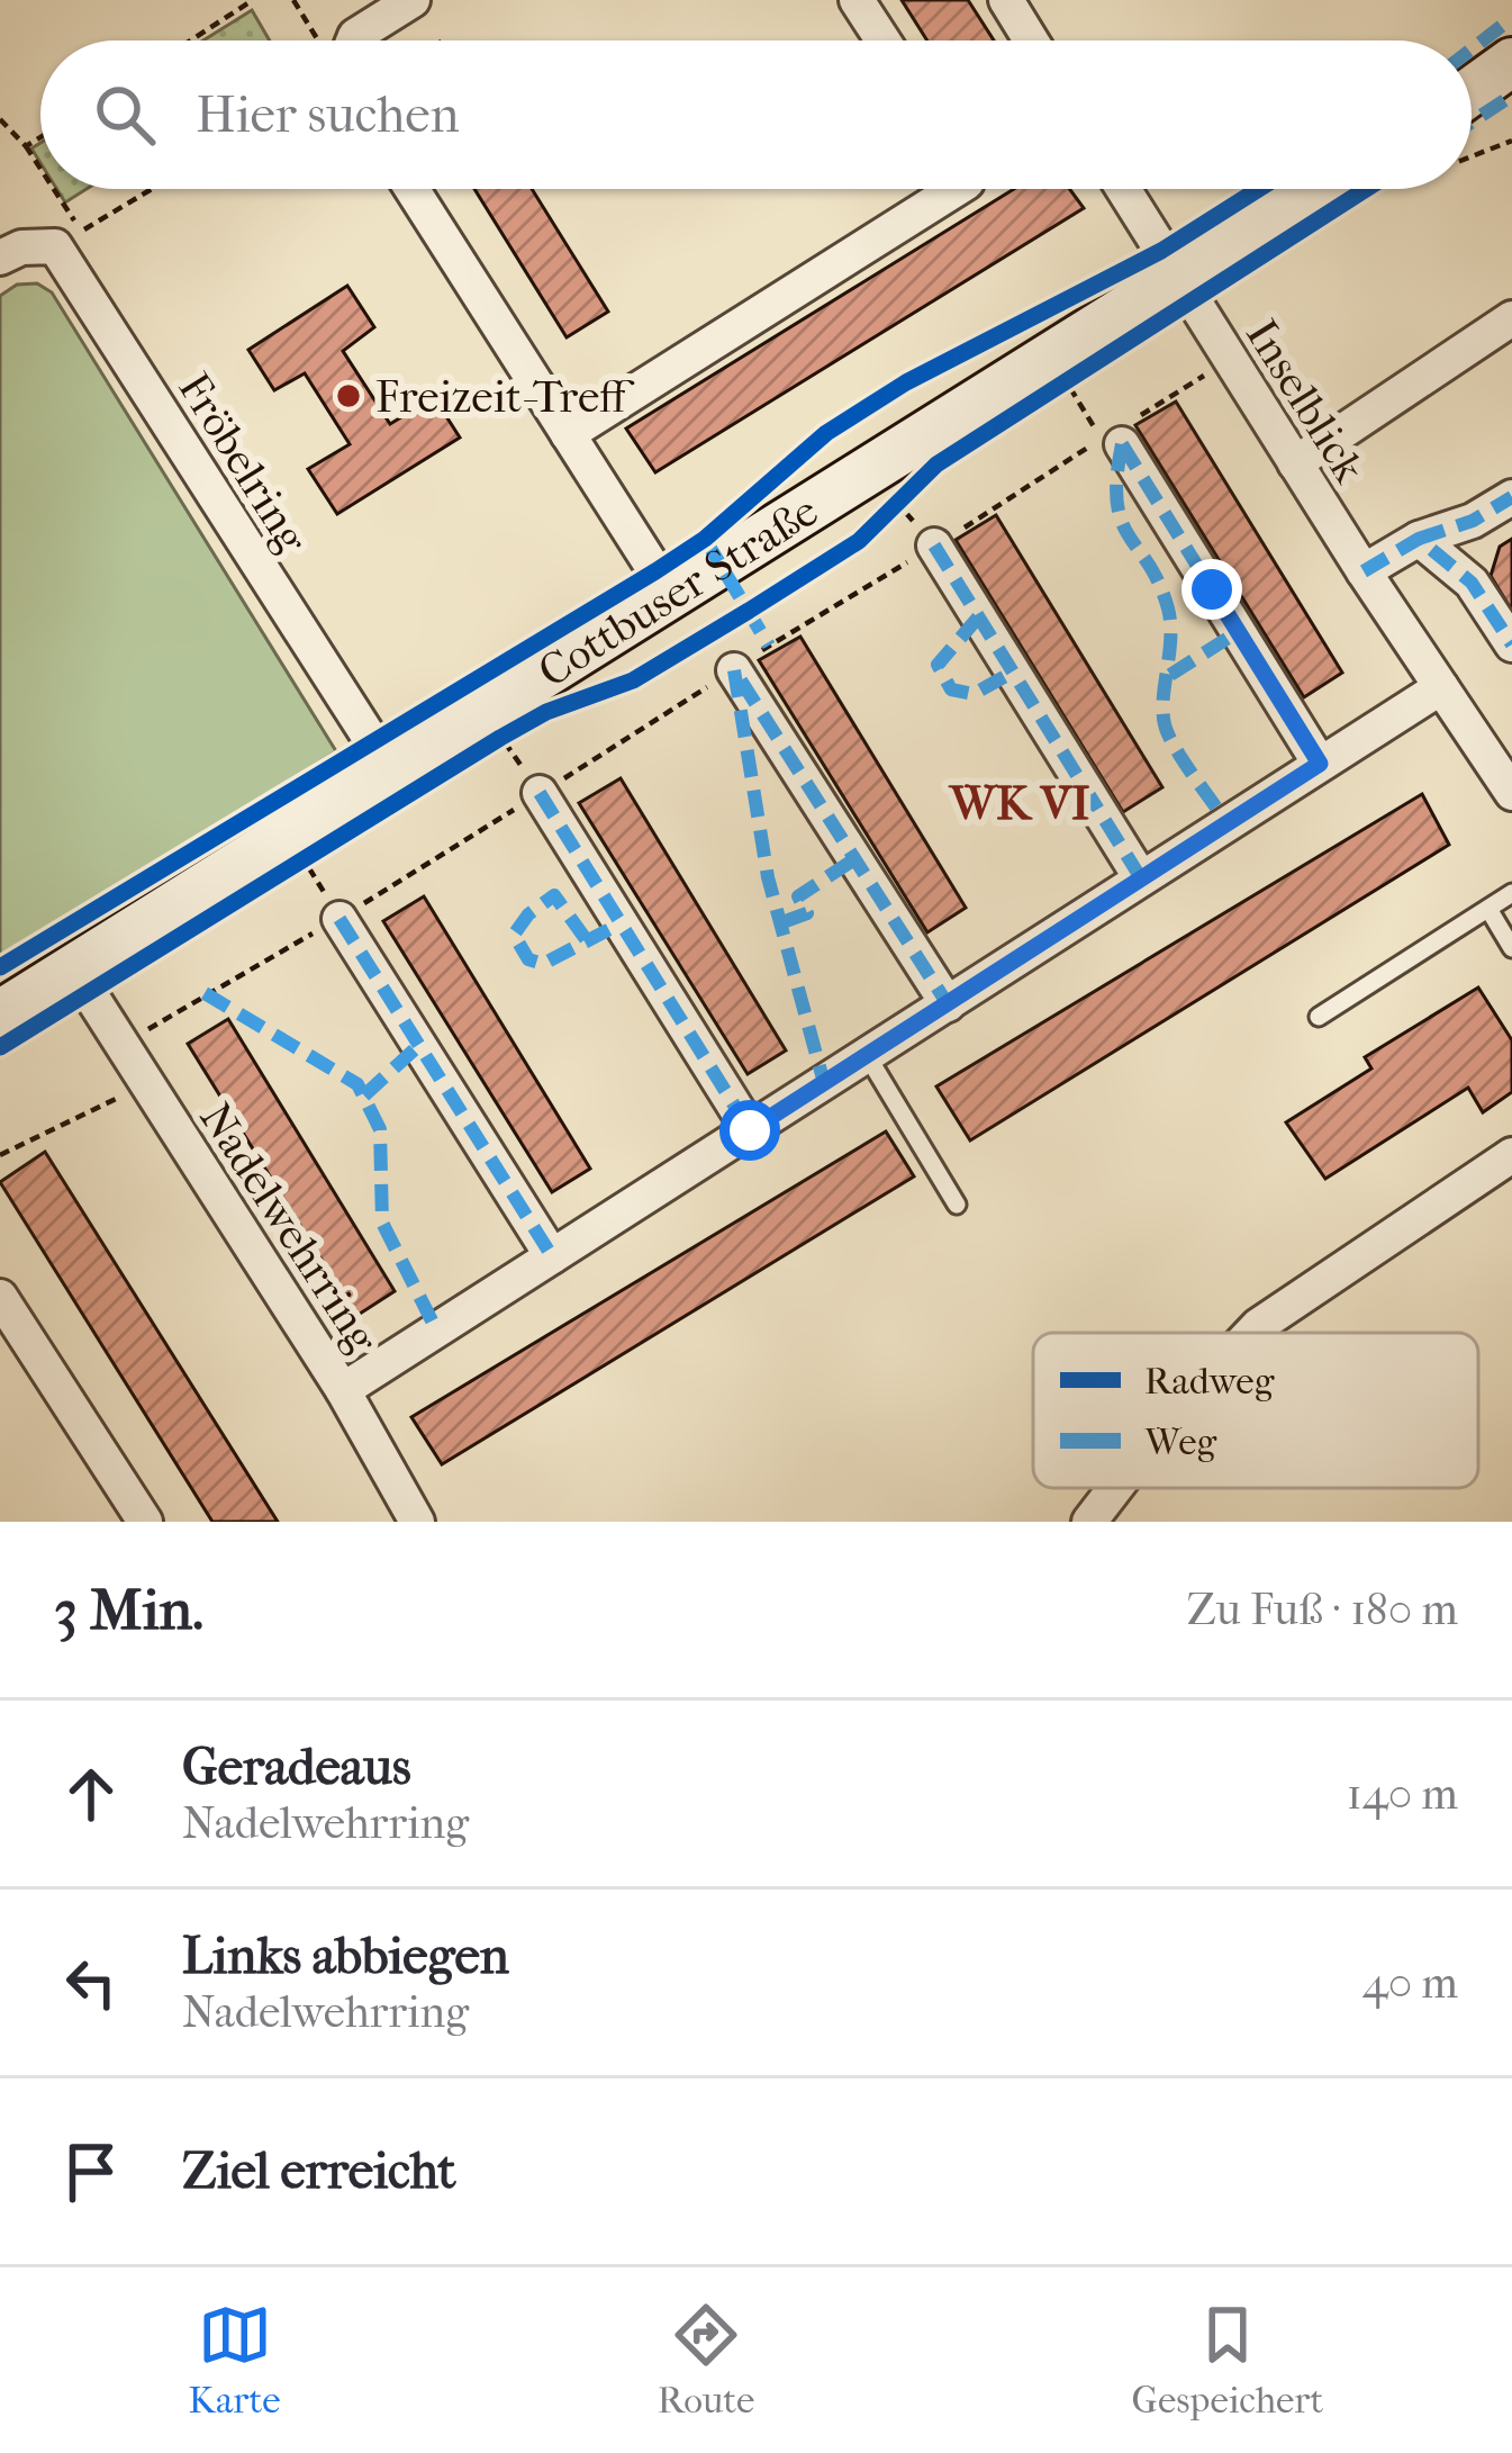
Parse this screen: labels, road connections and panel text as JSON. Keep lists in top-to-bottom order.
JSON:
{
  "streets": {
    "street": [
      "Inselblick",
      "Fröbelring",
      "Cottbuser Straße",
      "Nadelwehrring"
    ]
  },
  "crossings": [
    ["Inselblick", "Cottbuser Straße"],
    ["Inselblick", "Nadelwehrring"],
    ["Fröbelring", "Cottbuser Straße"],
    ["Cottbuser Straße", "Nadelwehrring"]
  ],
  "districts": ["WK VI"],
  "places": ["Freizeit-Treff"],
  "legend": ["Radweg", "Weg"],
  "page": {
    "search": "Hier suchen",
    "heading": ["3 Min.", "Zu Fuß · 180 m"],
    "list": [
      ["Geradeaus", "Nadelwehrring", "140 m"],
      ["Links abbiegen", "Nadelwehrring", "40 m"],
      "Ziel erreicht"
    ],
    "nav": ["Karte", "Route", "Gespeichert"]
  }
}
